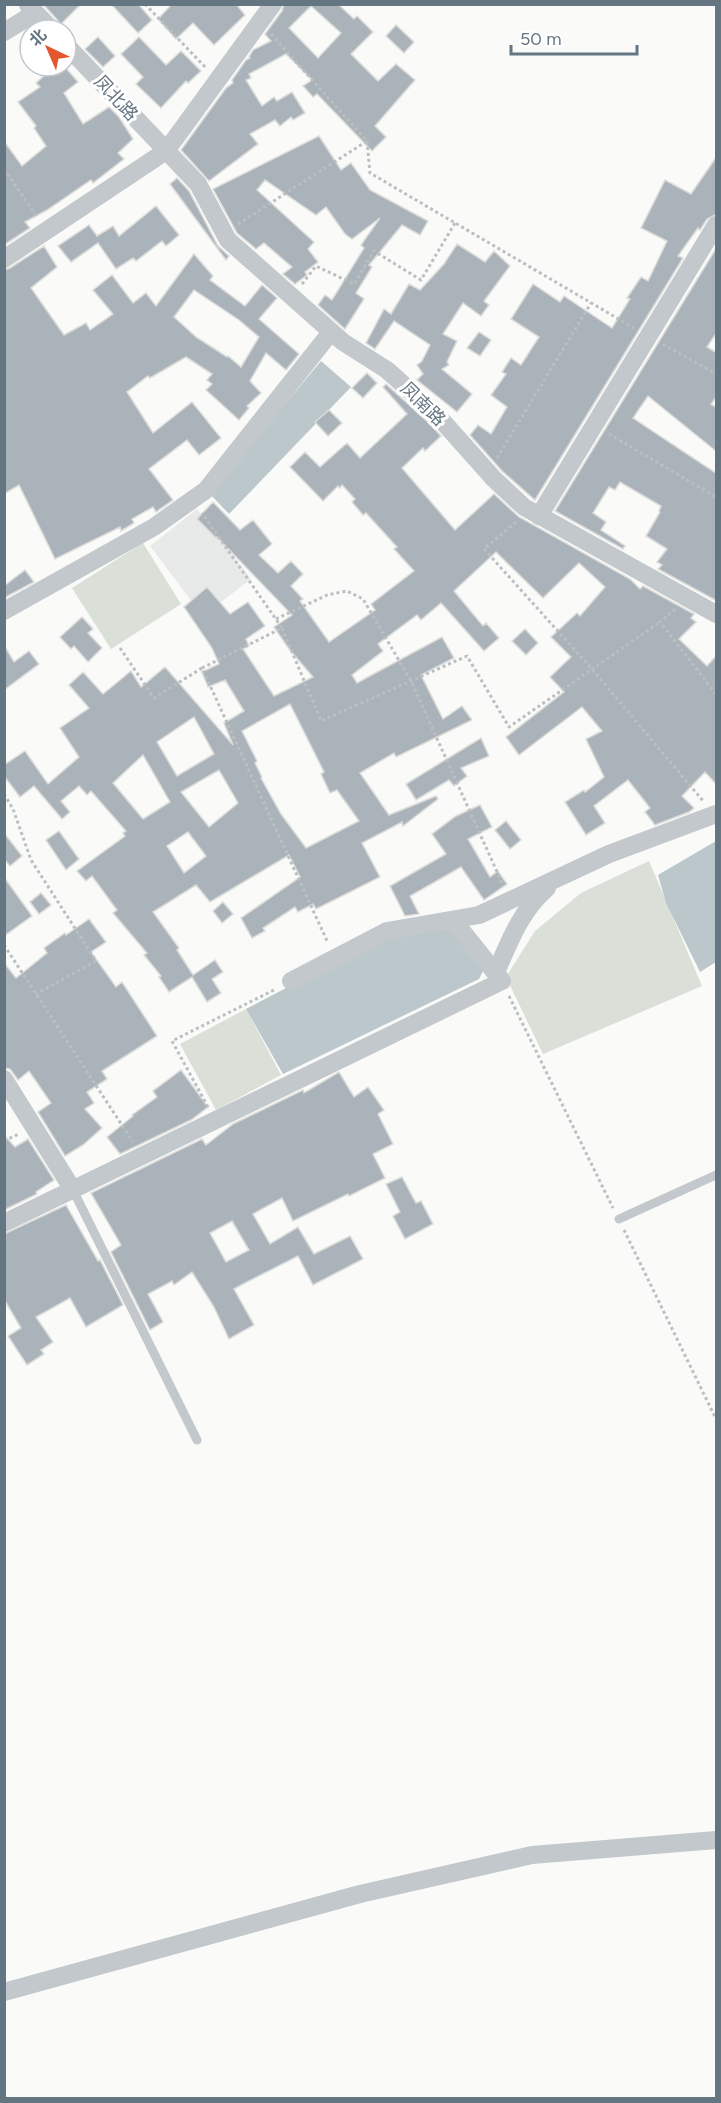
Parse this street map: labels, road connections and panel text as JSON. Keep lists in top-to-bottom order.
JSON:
{
  "streets": {
    "street": ["凤北路", "凤南路"]
  },
  "crossings": [
    ["凤北路", "凤南路"]
  ],
  "scale_bar": "50 m",
  "north": "top left"
}
